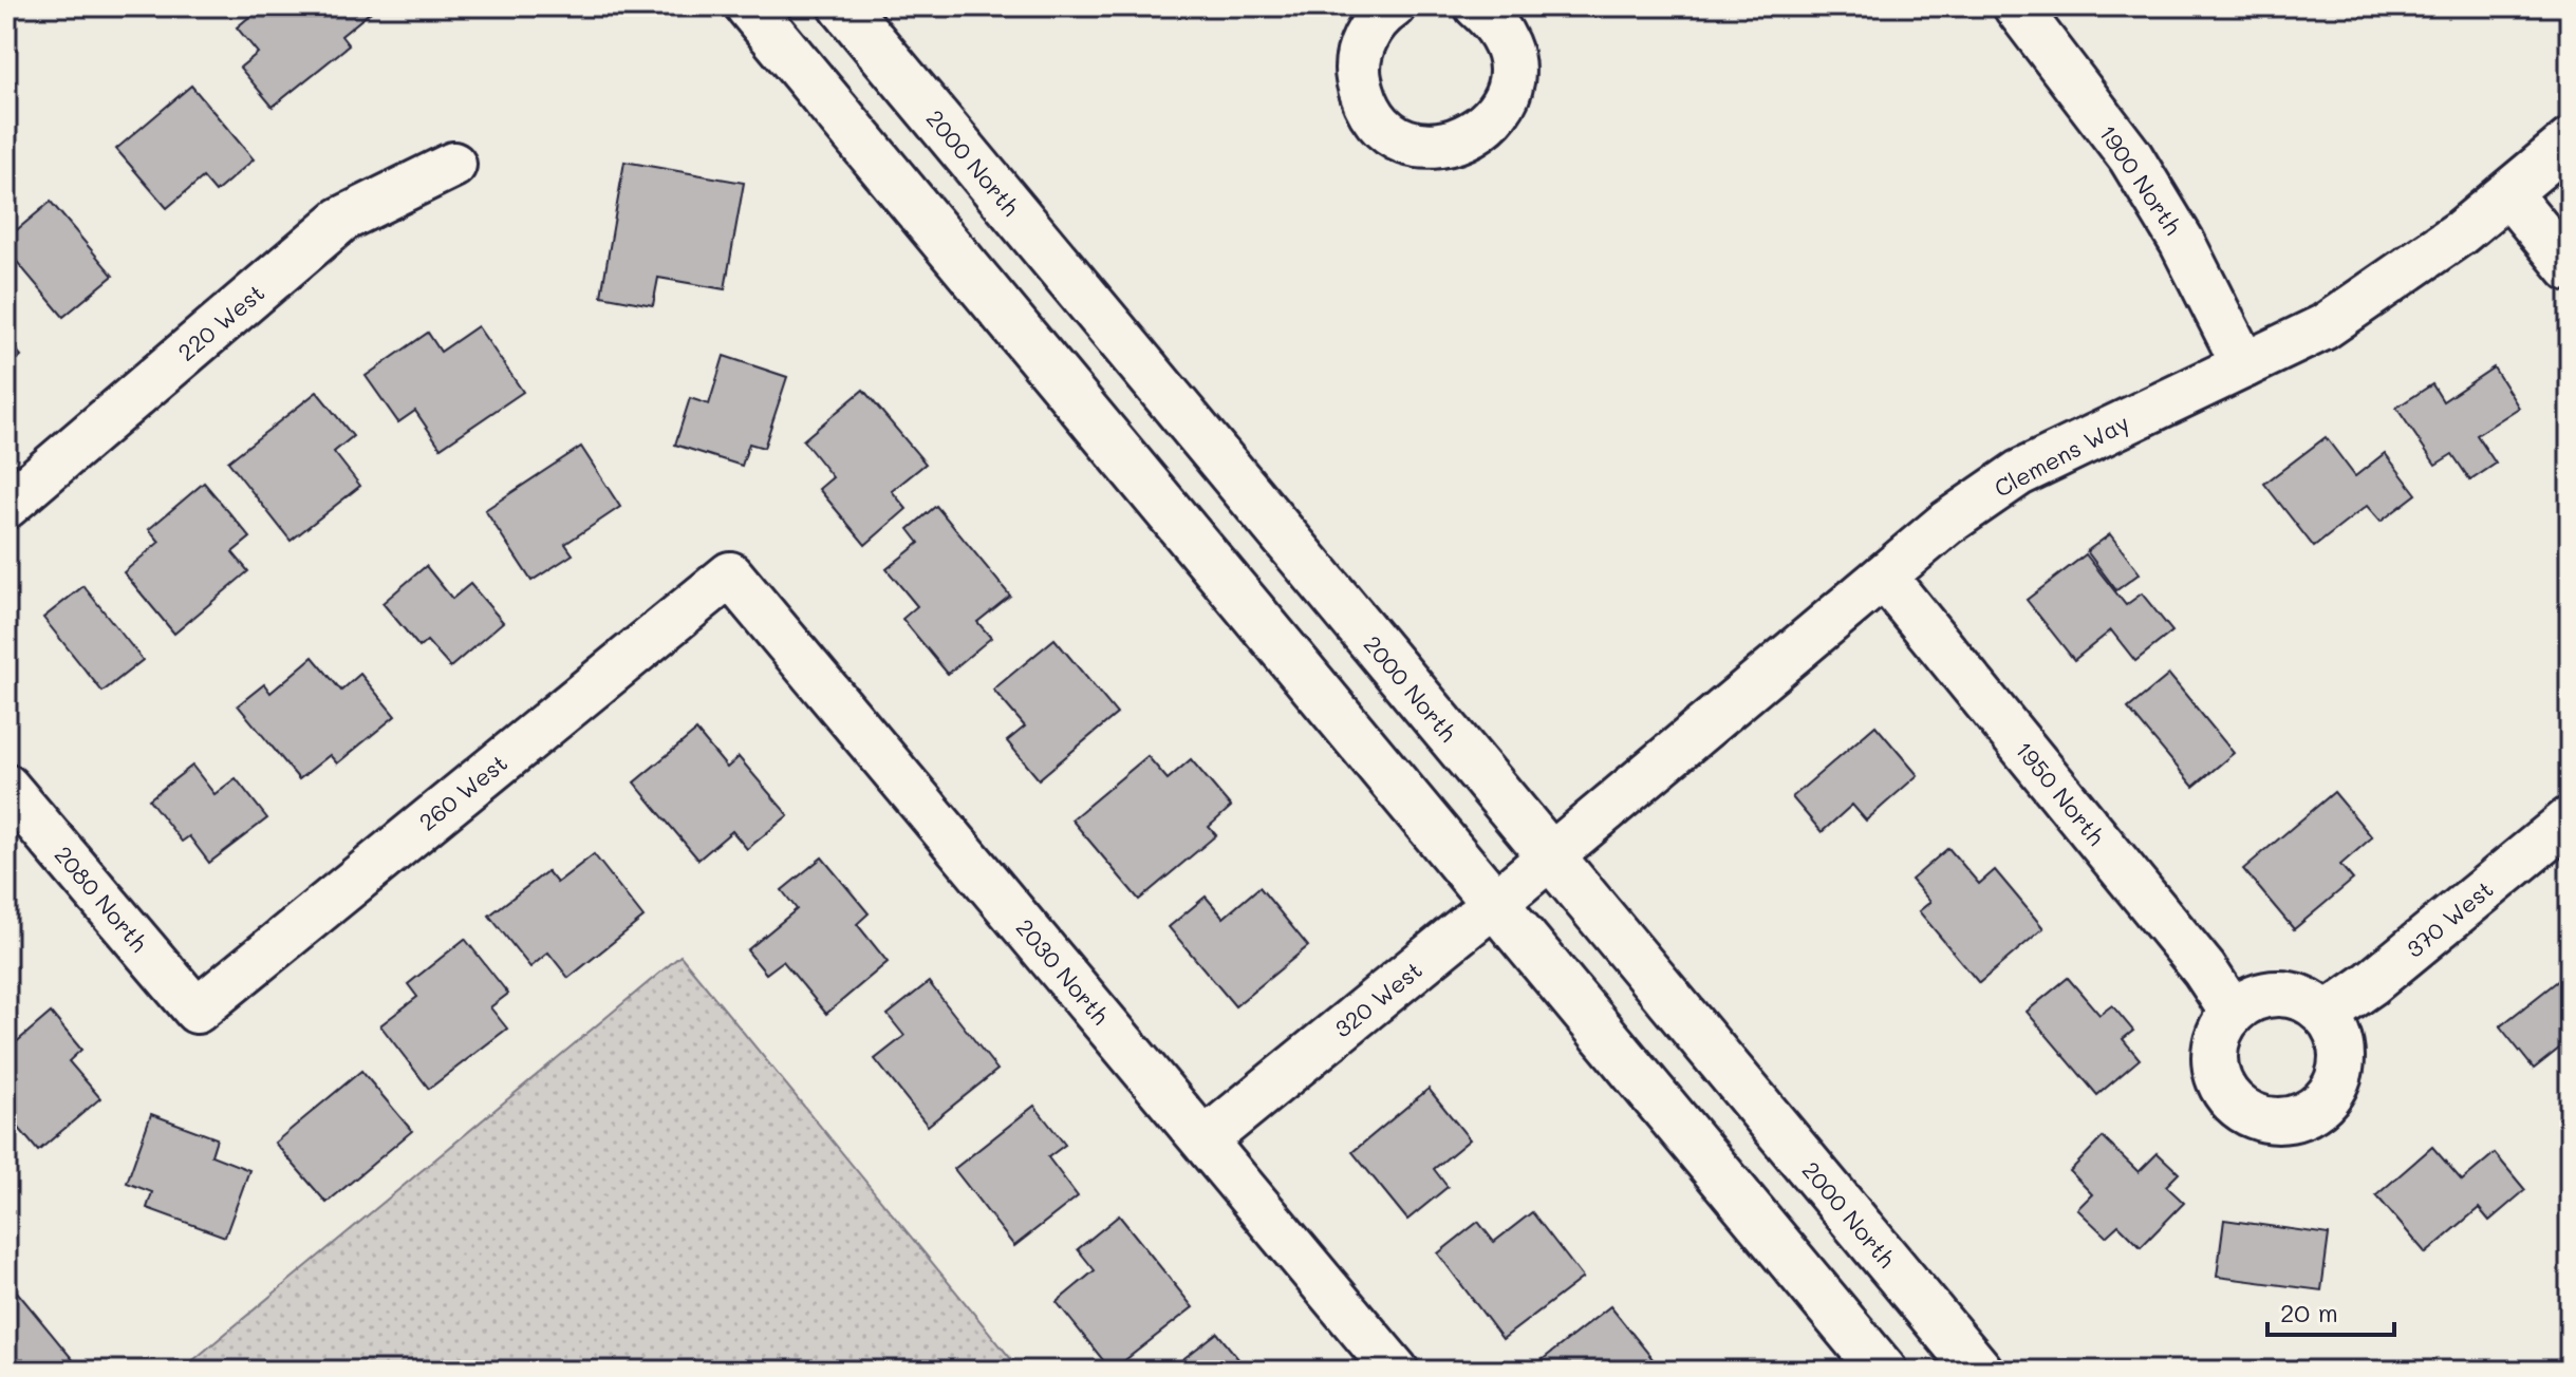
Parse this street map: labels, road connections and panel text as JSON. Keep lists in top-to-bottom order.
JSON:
{
  "streets": {
    "street": [
      "2000 North",
      "1900 North",
      "220 West",
      "Clemens Way",
      "260 West",
      "1950 North",
      "2080 North",
      "370 West",
      "2030 North",
      "320 West"
    ]
  },
  "crossings": [
    ["2000 North", "Clemens Way"],
    ["2000 North", "320 West"],
    ["1900 North", "Clemens Way"],
    ["Clemens Way", "1950 North"],
    ["Clemens Way", "320 West"],
    ["260 West", "2080 North"],
    ["260 West", "2030 North"],
    ["1950 North", "370 West"],
    ["2030 North", "320 West"]
  ],
  "scale_bar": "20 m"
}
